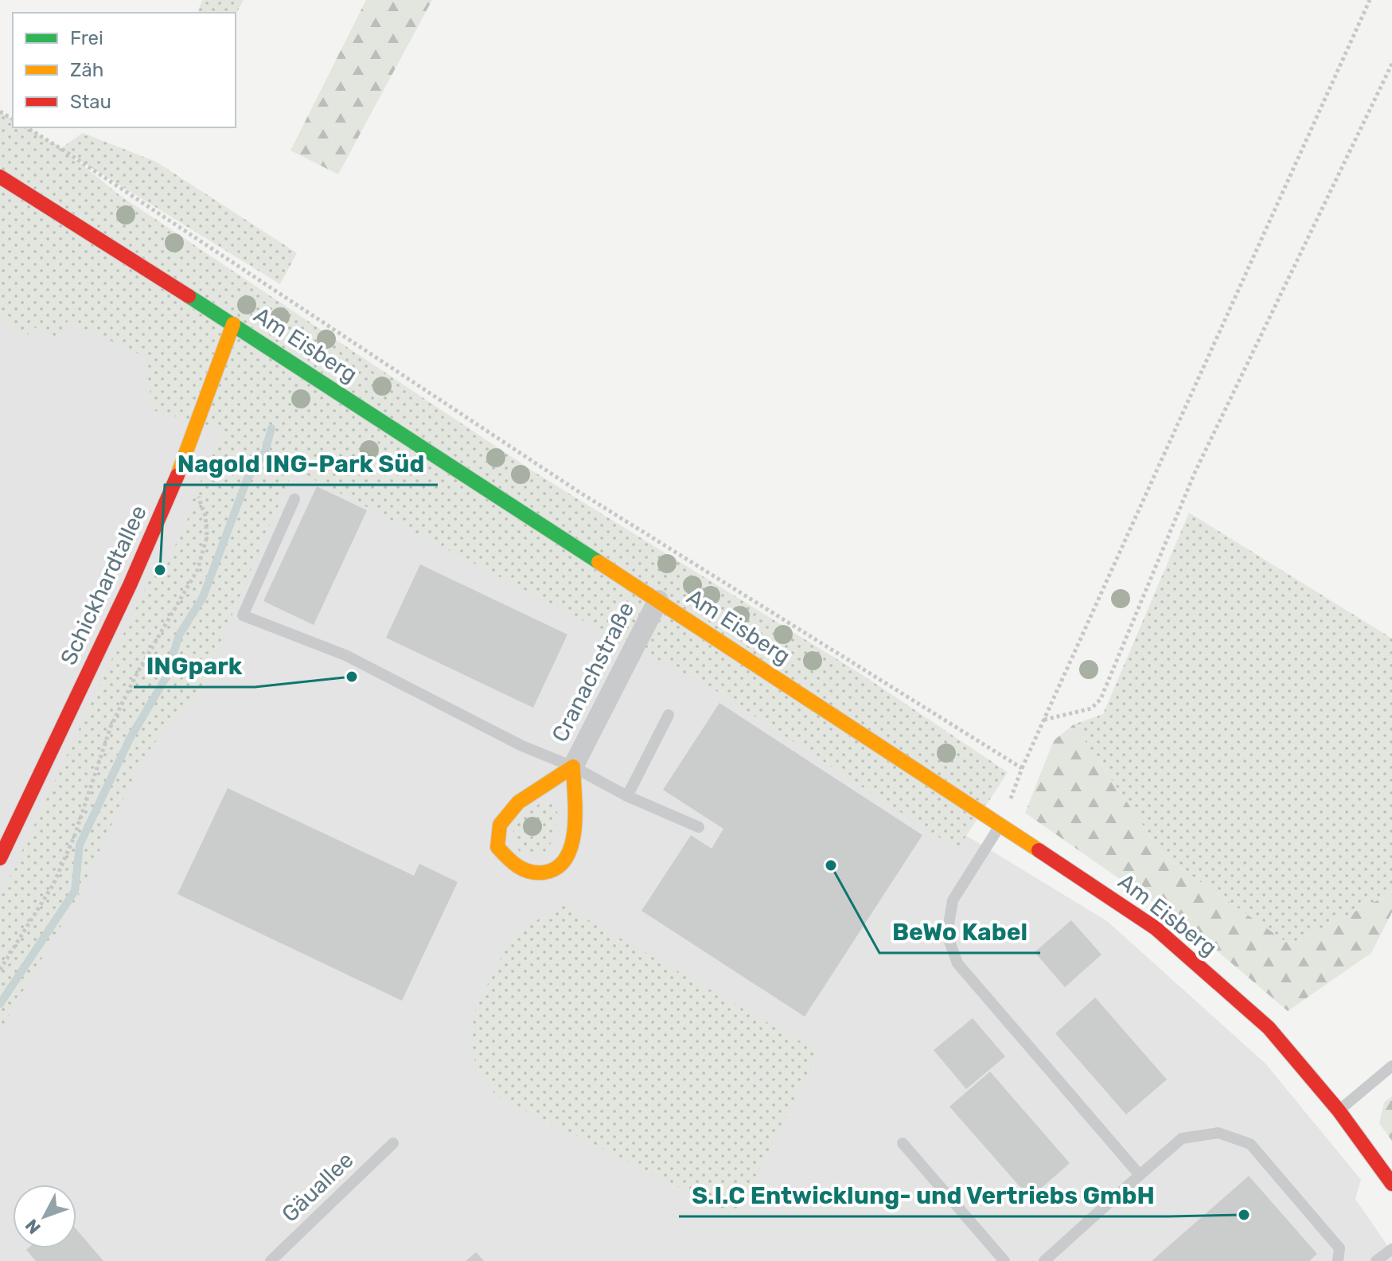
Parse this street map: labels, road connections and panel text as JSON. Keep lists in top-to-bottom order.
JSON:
{
  "streets": {
    "street": ["Am Eisberg", "Schickhardtallee", "Cranachstraße"],
    "lane": ["Gäuallee"]
  },
  "crossings": [
    ["Am Eisberg", "Schickhardtallee"],
    ["Am Eisberg", "Cranachstraße"]
  ],
  "places": [
    "Nagold ING-Park Süd",
    "INGpark",
    "BeWo Kabel",
    "S.I.C Entwicklung- und Vertriebs GmbH"
  ],
  "legend": ["Frei", "Zäh", "Stau"],
  "north": "bottom left"
}
